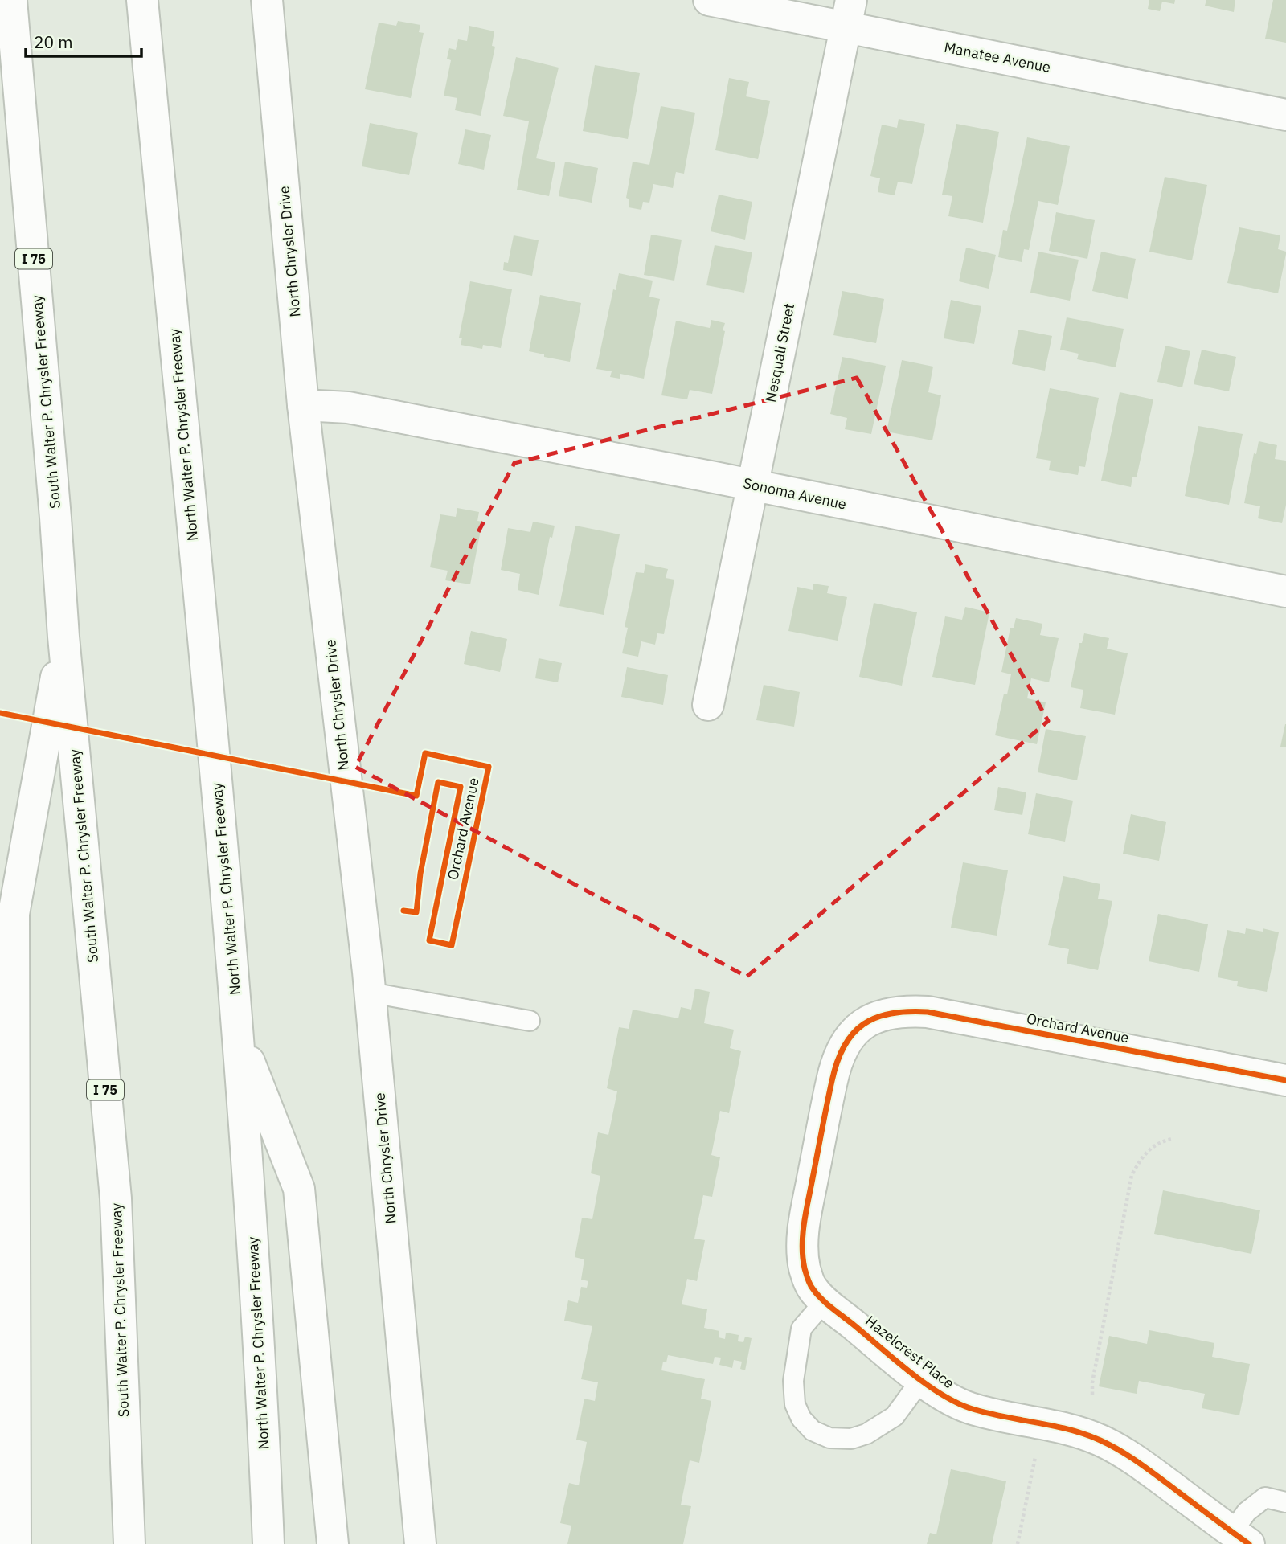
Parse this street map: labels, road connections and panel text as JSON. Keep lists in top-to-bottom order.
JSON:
{
  "streets": {
    "main road": [
      "Manatee Avenue",
      "North Chrysler Drive",
      "I 75",
      "Nesquali Street",
      "South Walter P. Chrysler Freeway",
      "North Walter P. Chrysler Freeway",
      "Sonoma Avenue",
      "Orchard Avenue",
      "Hazelcrest Place"
    ]
  },
  "crossings": [
    ["Manatee Avenue", "Nesquali Street"],
    ["North Chrysler Drive", "Sonoma Avenue"],
    ["Nesquali Street", "Sonoma Avenue"],
    ["Orchard Avenue", "Hazelcrest Place"]
  ],
  "scale_bar": "20 m"
}
